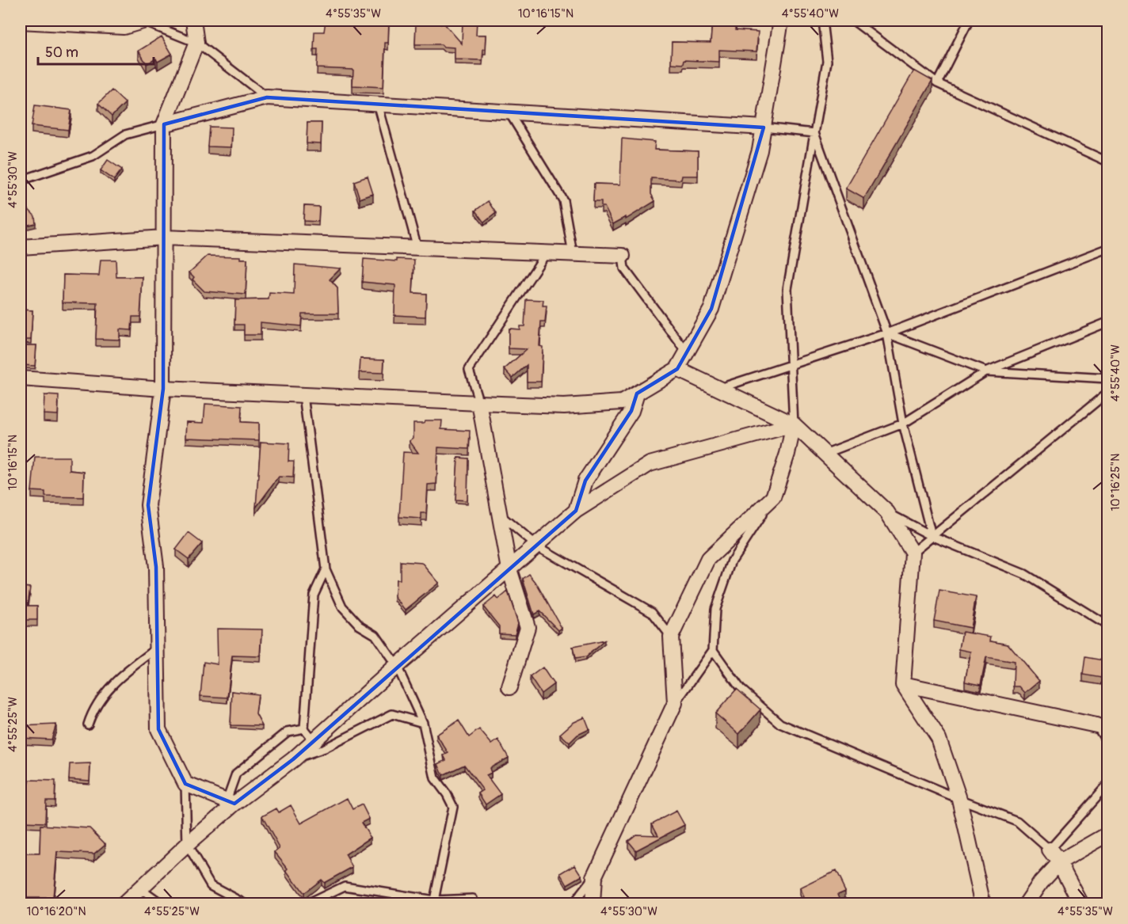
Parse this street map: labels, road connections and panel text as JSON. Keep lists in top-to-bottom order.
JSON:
{
  "scale_bar": "50 m",
  "coordinates": [
    "4°55'35\"W",
    "10°16'15\"N",
    "4°55'40\"W",
    "4°55'30\"W",
    "10°16'25\"N",
    "4°55'25\"W",
    "10°16'20\"N"
  ]
}
